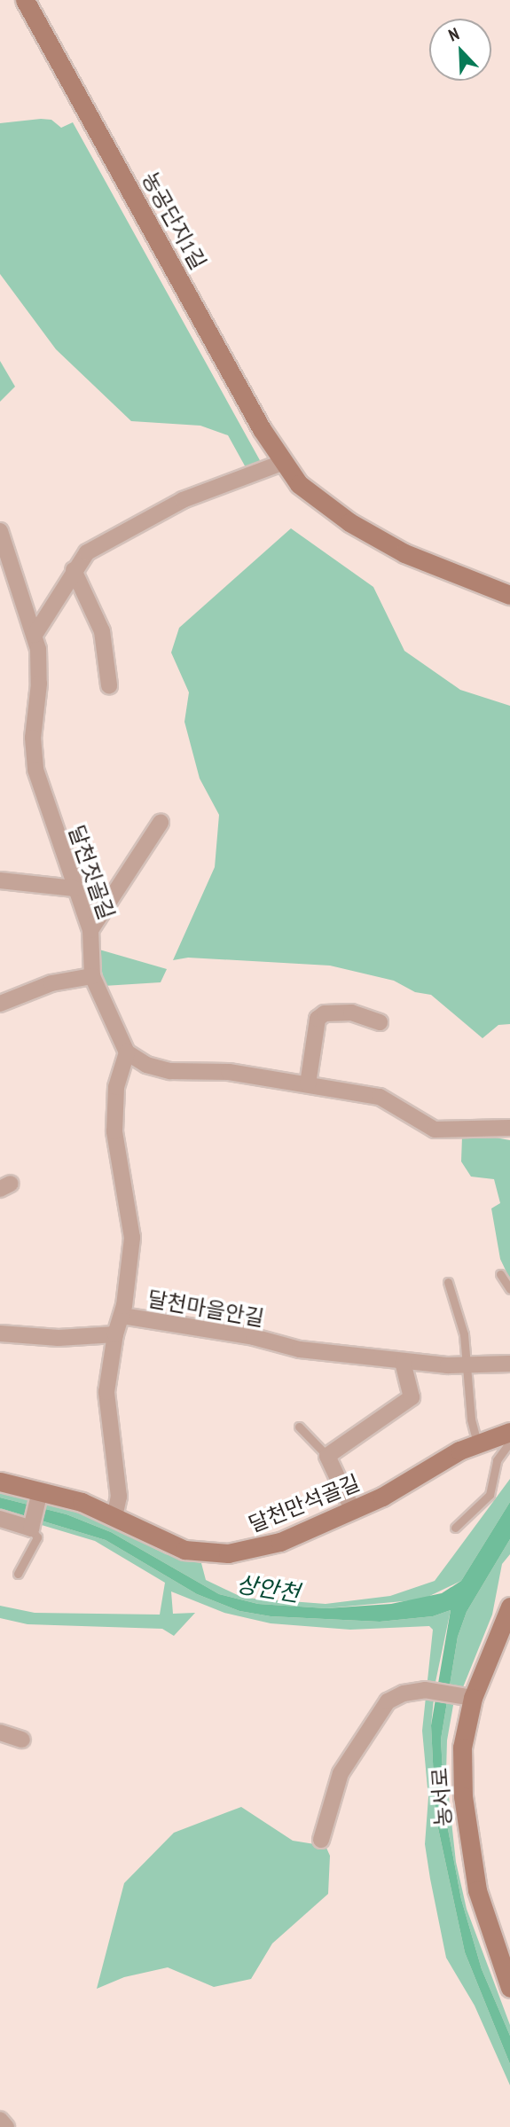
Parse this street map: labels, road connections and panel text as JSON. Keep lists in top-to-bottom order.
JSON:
{
  "streets": {
    "street": [
      "농공단지1길",
      "달천짓골길",
      "달천마을안길",
      "달천만석골길",
      "농서로"
    ]
  },
  "crossings": [
    ["달천짓골길", "달천마을안길"]
  ],
  "water": ["상안천"],
  "north": "top left"
}
